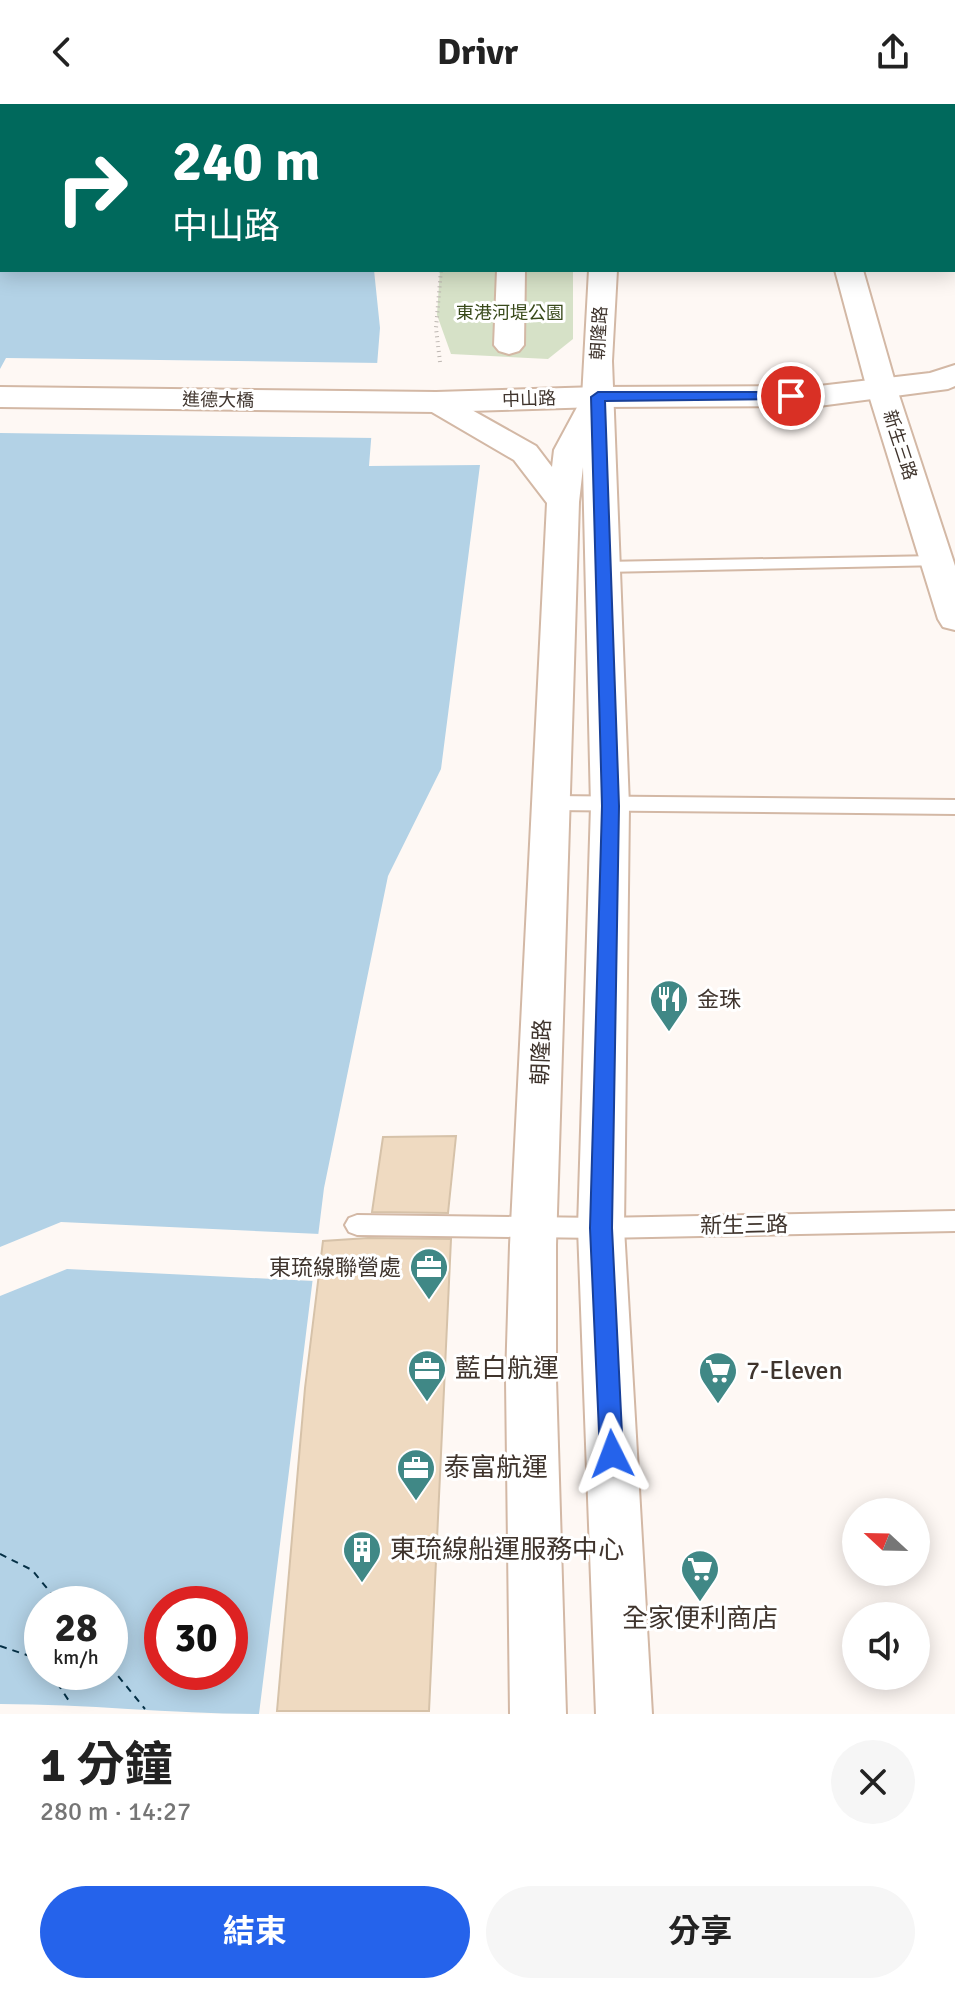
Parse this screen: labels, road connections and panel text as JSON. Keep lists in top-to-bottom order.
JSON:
{
  "streets": {
    "street": [
      "朝隆路",
      "中山路",
      "進德大橋",
      "新生三路"
    ]
  },
  "crossings": [
    ["朝隆路", "中山路"],
    ["朝隆路", "新生三路"],
    ["中山路", "進德大橋"],
    ["中山路", "新生三路"]
  ],
  "parks": ["東港河堤公園"],
  "places": {
    "restaurant": ["金珠"],
    "office": ["東琉線聯營處", "藍白航運", "泰富航運"],
    "supermarket": ["7-Eleven", "全家便利商店"],
    "building": ["東琉線船運服務中心"]
  },
  "north": "left",
  "page": {
    "header": "Drivr",
    "turn": ["240 m", "中山路"],
    "speed": "28 km/h",
    "limit": "30",
    "heading": ["1 分鐘", "280 m · 14:27"],
    "buttons": ["結束", "分享"]
  }
}
